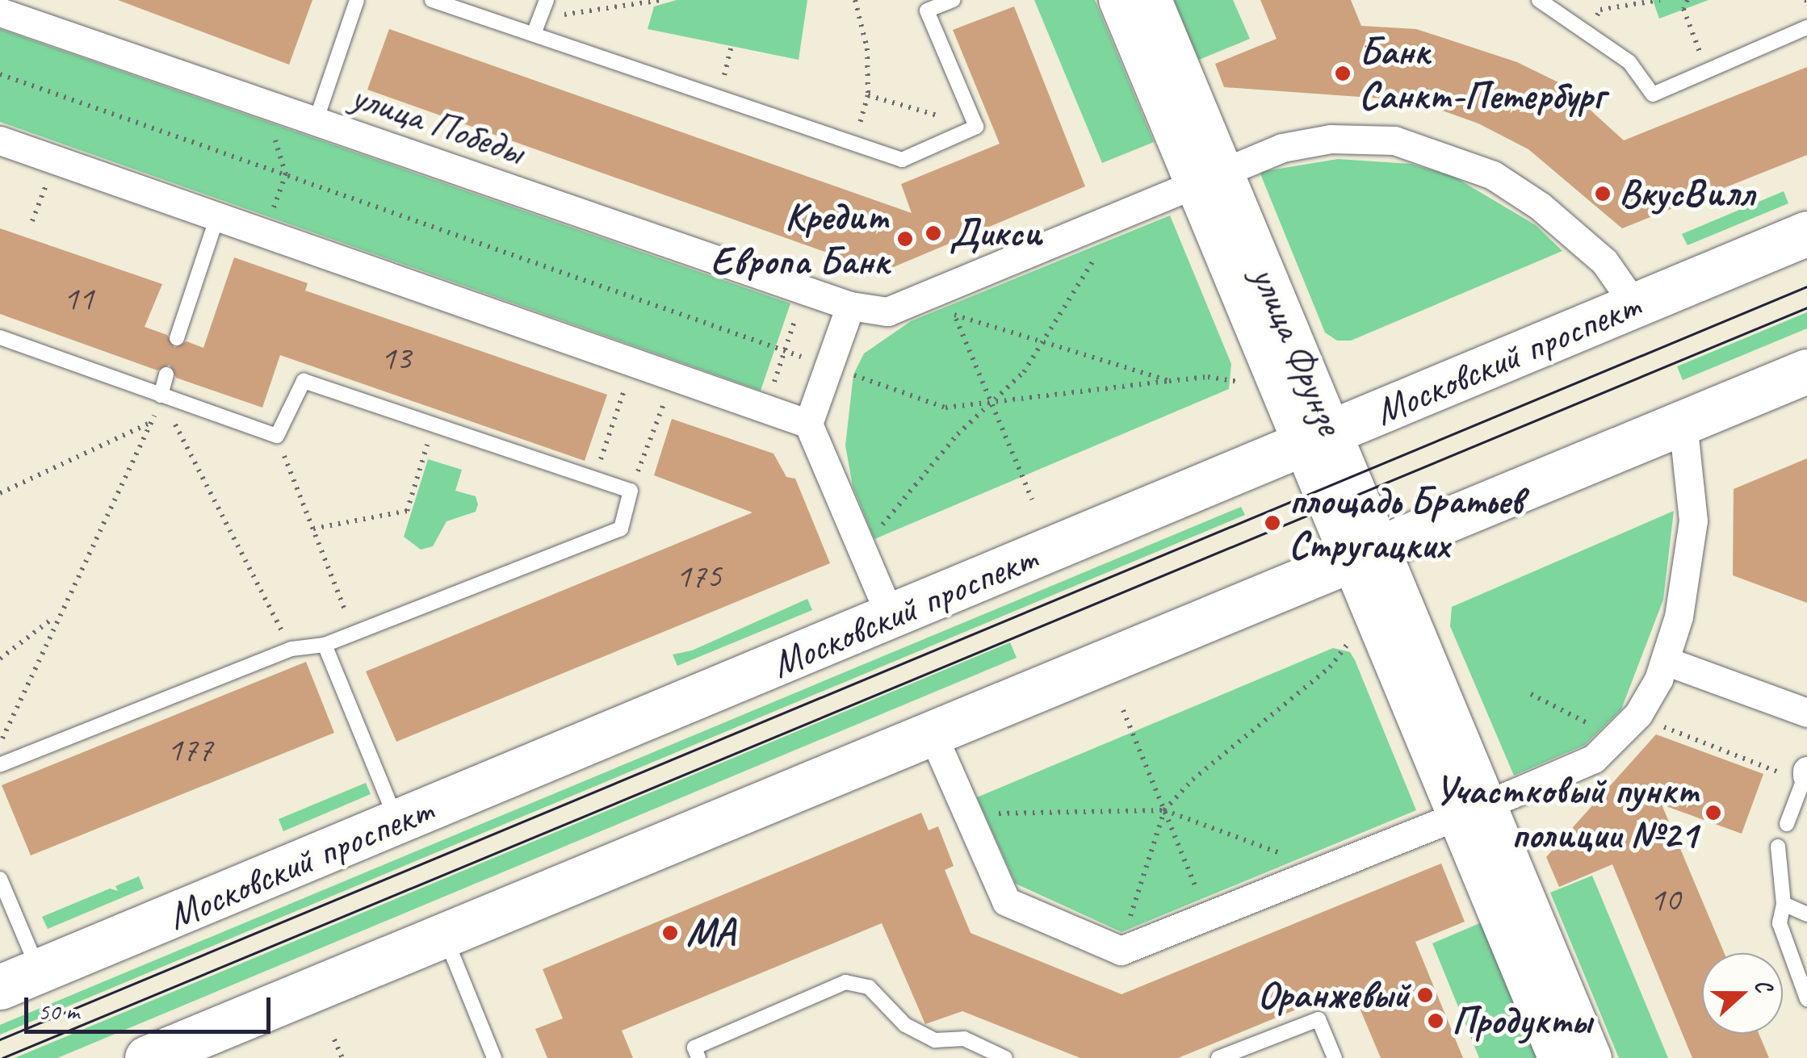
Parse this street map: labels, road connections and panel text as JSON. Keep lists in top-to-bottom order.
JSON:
{
  "streets": {
    "main road": ["Московский проспект"],
    "street": ["улица Победы", "улица Фрунзе"]
  },
  "crossings": [
    ["улица Фрунзе", "Московский проспект"]
  ],
  "places": [
    "Банк Санкт-Петербург",
    "ВкусВилл",
    "Дикси",
    "Кредит Европа Банк",
    "площадь Братьев Стругацких",
    "Участковый пункт полиции №21",
    "MA",
    "Оранжевый",
    "Продукты"
  ],
  "house_numbers": [
    "11",
    "13",
    "175",
    "177",
    "10"
  ],
  "scale_bar": "50 m",
  "north": "right"
}
